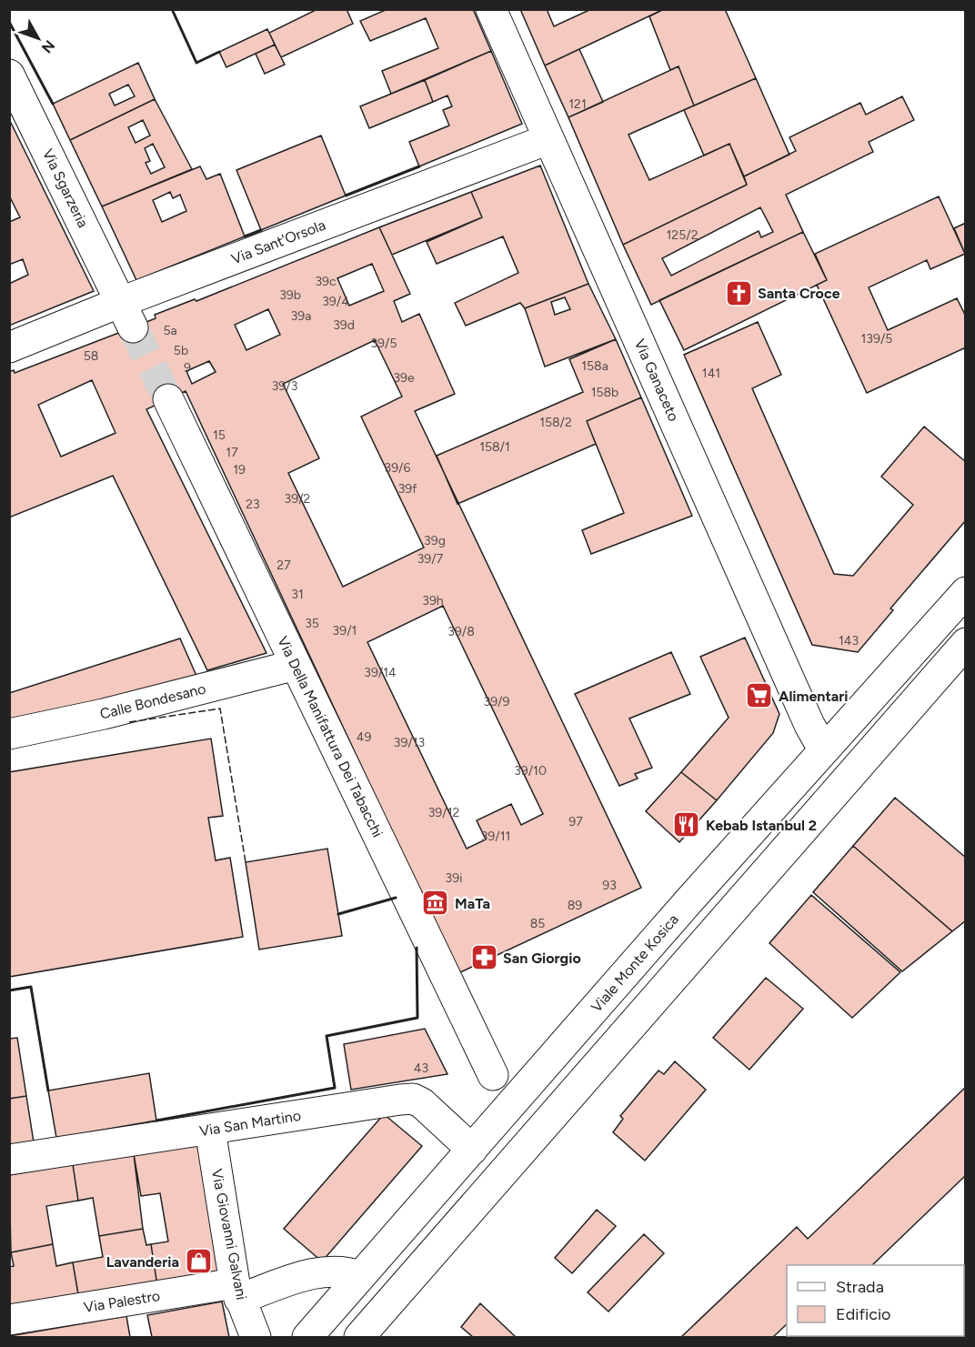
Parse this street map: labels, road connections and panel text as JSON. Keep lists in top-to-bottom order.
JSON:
{
  "streets": {
    "street": [
      "Via Sgarzeria",
      "Via Sant'Orsola",
      "Via Ganaceto",
      "Calle Bondesano",
      "Via Della Manifattura Dei Tabacchi",
      "Viale Monte Kosica",
      "Via San Martino",
      "Via Giovanni Galvani",
      "Via Palestro"
    ]
  },
  "crossings": [
    ["Via Sgarzeria", "Via Sant'Orsola"],
    ["Via Sant'Orsola", "Via Ganaceto"],
    ["Via Ganaceto", "Viale Monte Kosica"],
    ["Calle Bondesano", "Via Della Manifattura Dei Tabacchi"],
    ["Viale Monte Kosica", "Via San Martino"],
    ["Viale Monte Kosica", "Via Palestro"],
    ["Via San Martino", "Via Giovanni Galvani"],
    ["Via Giovanni Galvani", "Via Palestro"]
  ],
  "places": {
    "church": ["Santa Croce"],
    "supermarket": ["Alimentari"],
    "restaurant": ["Kebab Istanbul 2"],
    "museum": ["MaTa"],
    "pharmacy": ["San Giorgio"],
    "shop": ["Lavanderia"]
  },
  "house_numbers": [
    "121",
    "125/2",
    "39c",
    "39b",
    "39/4",
    "39a",
    "39d",
    "5a",
    "139/5",
    "39/5",
    "5b",
    "58",
    "158a",
    "9",
    "141",
    "39e",
    "39/3",
    "158b",
    "158/2",
    "15",
    "158/1",
    "17",
    "39/6",
    "19",
    "39f",
    "39/2",
    "23",
    "39g",
    "39/7",
    "27",
    "31",
    "39h",
    "35",
    "39/1",
    "39/8",
    "143",
    "39/14",
    "39/9",
    "49",
    "39/13",
    "39/10",
    "39/12",
    "97",
    "39/11",
    "39i",
    "93",
    "89",
    "85",
    "43"
  ],
  "legend": ["Strada", "Edificio"],
  "north": "bottom right"
}
